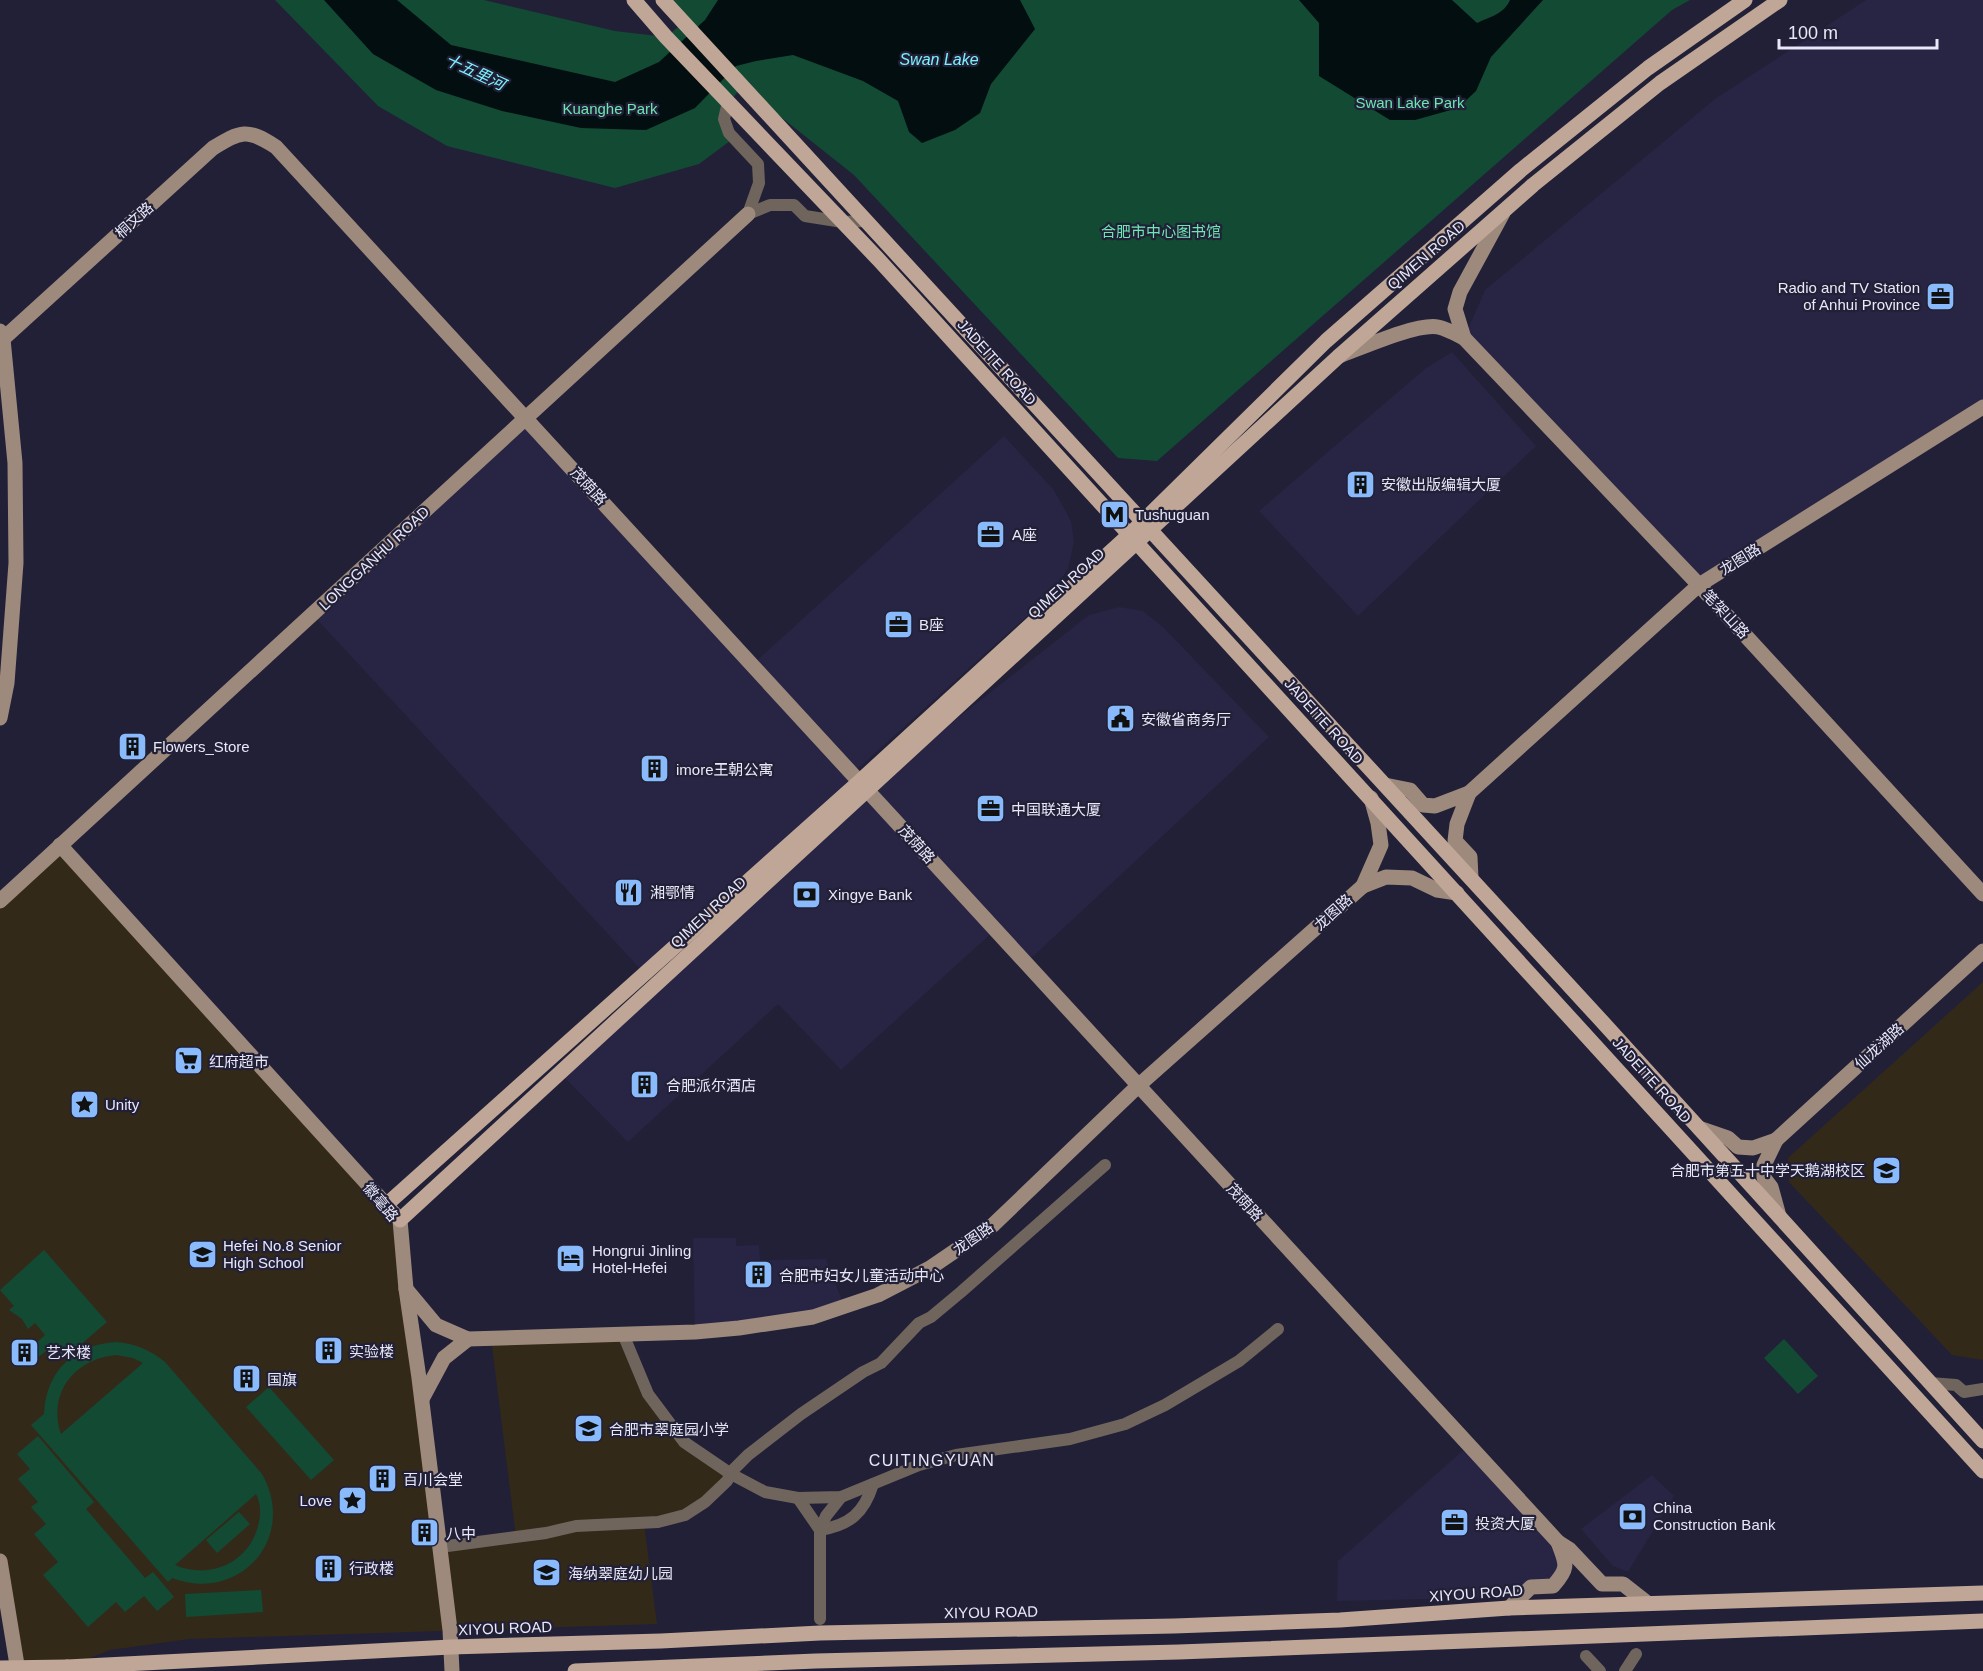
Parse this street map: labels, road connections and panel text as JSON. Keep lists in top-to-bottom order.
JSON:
{
  "streets": {
    "main road": ["QIMEN ROAD", "JADEITE ROAD", "XIYOU ROAD"],
    "street": [
      "桐文路",
      "茂荫路",
      "LONGGANHU ROAD",
      "龙图路",
      "笔架山路",
      "仙龙湖路",
      "徽毫路"
    ]
  },
  "crossings": [
    ["桐文路", "茂荫路"],
    ["QIMEN ROAD", "JADEITE ROAD"],
    ["QIMEN ROAD", "茂荫路"],
    ["QIMEN ROAD", "徽毫路"],
    ["茂荫路", "LONGGANHU ROAD"],
    ["茂荫路", "龙图路"],
    ["茂荫路", "XIYOU ROAD"],
    ["LONGGANHU ROAD", "徽毫路"],
    ["龙图路", "笔架山路"],
    ["徽毫路", "XIYOU ROAD"]
  ],
  "districts": ["CUITINGYUAN"],
  "water": ["Swan Lake", "十五里河"],
  "parks": ["Swan Lake Park", "Kuanghe Park", "合肥市中心图书馆"],
  "places": {
    "office": [
      "Radio and TV Station of Anhui Province",
      "A座",
      "B座",
      "中国联通大厦",
      "投资大厦"
    ],
    "building": [
      "安徽出版编辑大厦",
      "Flowers_Store",
      "imore王朝公寓",
      "合肥派尔酒店",
      "合肥市妇女儿童活动中心",
      "实验楼",
      "艺术楼",
      "国旗",
      "百川会堂",
      "八中",
      "行政楼"
    ],
    "metro station": ["Tushuguan"],
    "public building": ["安徽省商务厅"],
    "restaurant": ["湘鄂情"],
    "bank": ["Xingye Bank", "China Construction Bank"],
    "supermarket": ["红府超市"],
    "place": ["Unity", "Love"],
    "school or university": [
      "合肥市第五十中学天鹅湖校区",
      "Hefei No.8 Senior High School",
      "合肥市翠庭园小学",
      "海纳翠庭幼儿园"
    ],
    "hotel": ["Hongrui Jinling Hotel-Hefei"]
  },
  "scale_bar": "100 m"
}
